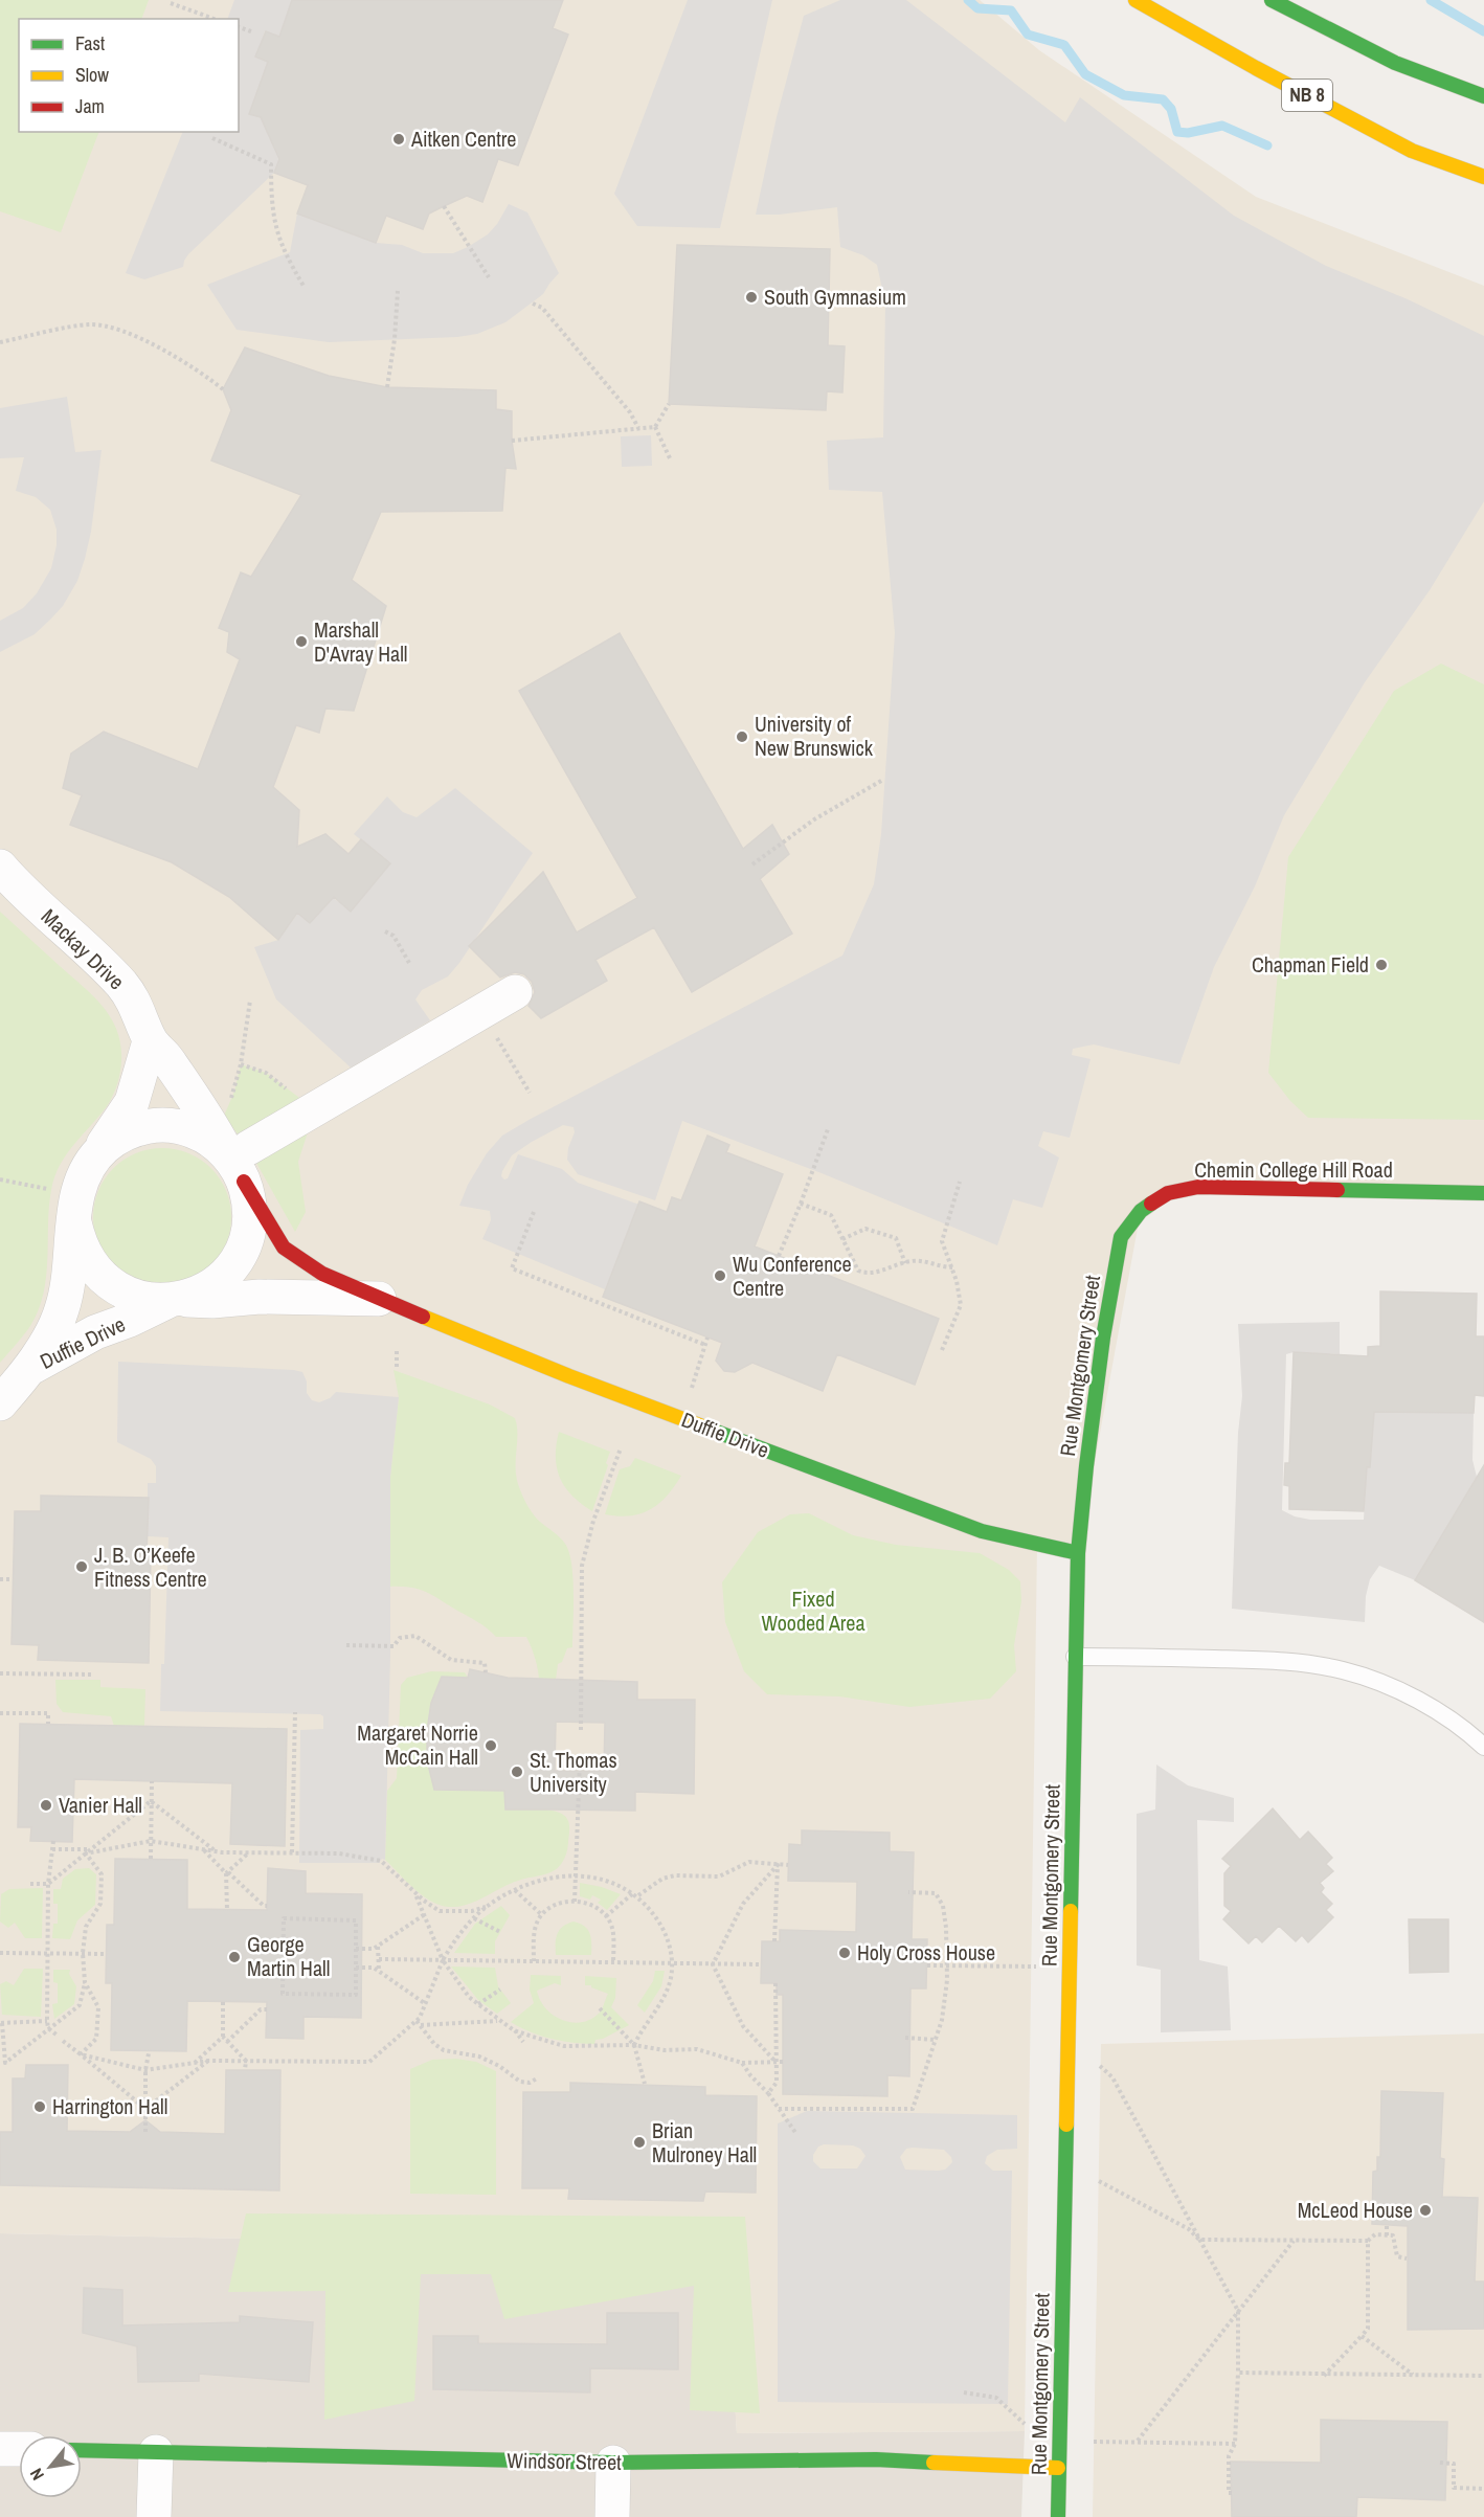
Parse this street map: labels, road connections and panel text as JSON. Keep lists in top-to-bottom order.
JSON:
{
  "streets": {
    "main road": [
      "NB 8",
      "Chemin College Hill Road",
      "Duffie Drive",
      "Rue Montgomery Street",
      "Windsor Street"
    ],
    "street": ["Mackay Drive"]
  },
  "crossings": [
    ["Mackay Drive", "Duffie Drive"],
    ["Chemin College Hill Road", "Rue Montgomery Street"],
    ["Duffie Drive", "Rue Montgomery Street"],
    ["Rue Montgomery Street", "Windsor Street"]
  ],
  "parks": ["Fixed Wooded Area"],
  "places": [
    "Aitken Centre",
    "South Gymnasium",
    "Marshall D'Avray Hall",
    "University of New Brunswick",
    "Chapman Field",
    "Wu Conference Centre",
    "J. B. O’Keefe Fitness Centre",
    "Margaret Norrie McCain Hall",
    "St. Thomas University",
    "Vanier Hall",
    "Holy Cross House",
    "George Martin Hall",
    "Harrington Hall",
    "Brian Mulroney Hall",
    "McLeod House"
  ],
  "legend": ["Fast", "Slow", "Jam"],
  "north": "bottom left"
}
